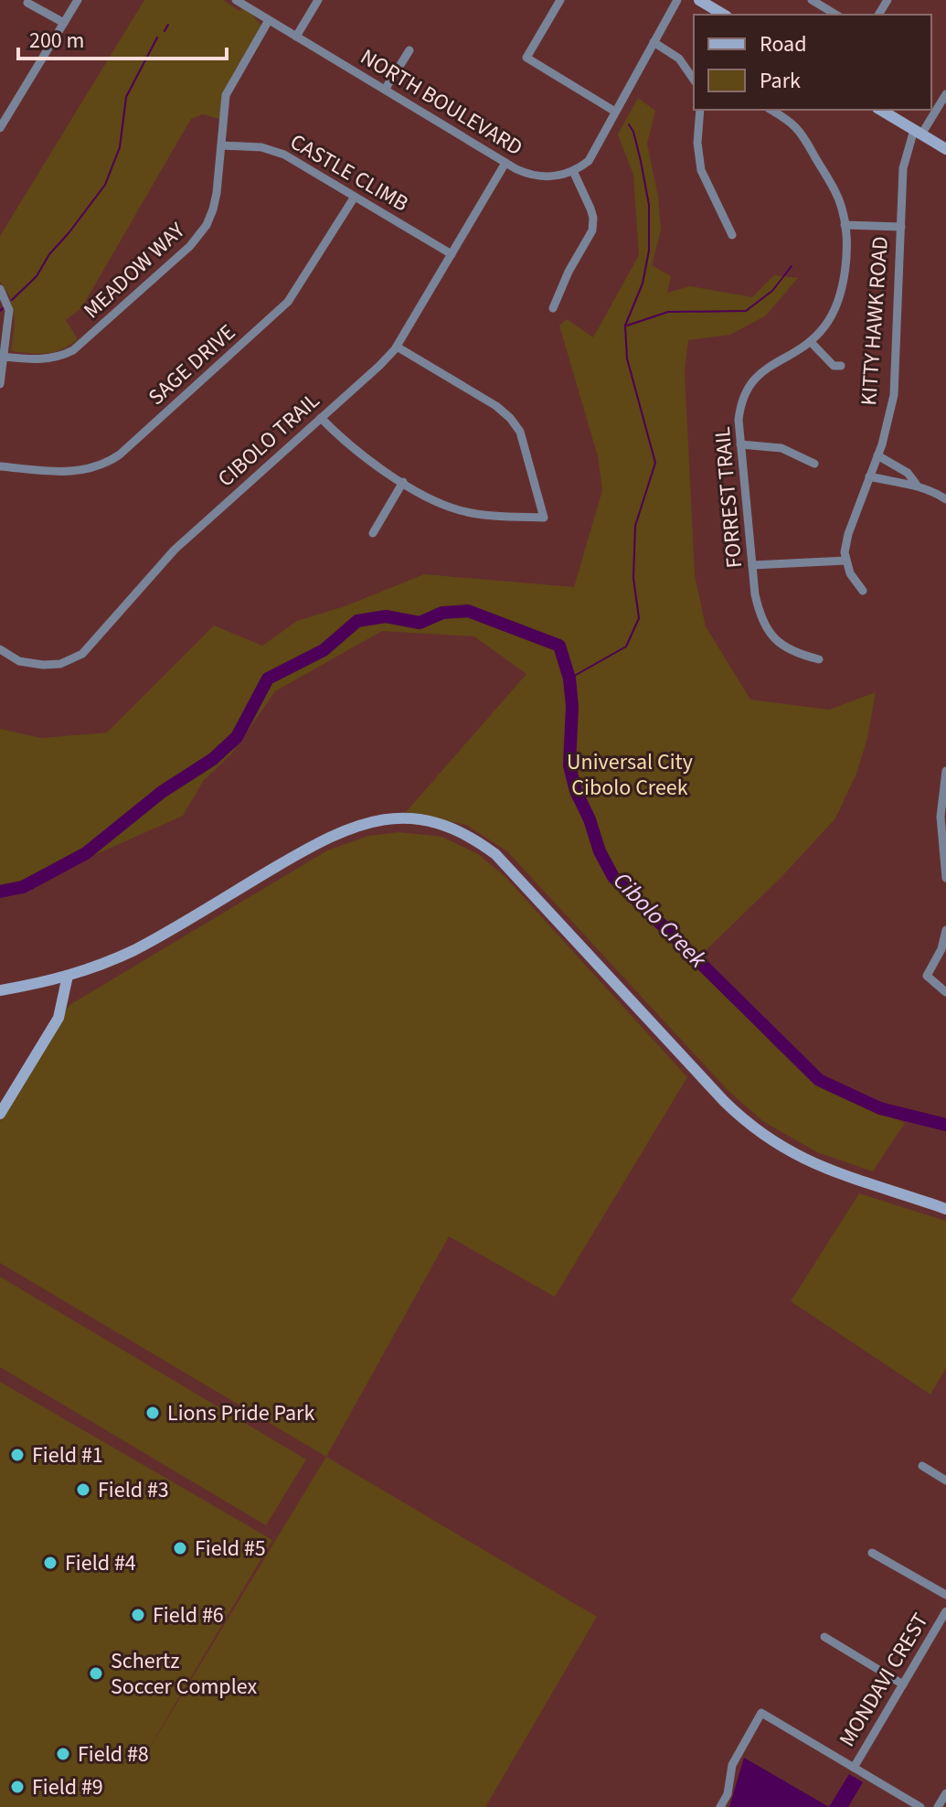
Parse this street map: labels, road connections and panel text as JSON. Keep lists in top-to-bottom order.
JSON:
{
  "streets": {
    "street": [
      "NORTH BOULEVARD",
      "CASTLE CLIMB",
      "MEADOW WAY",
      "KITTY HAWK ROAD",
      "SAGE DRIVE",
      "CIBOLO TRAIL",
      "FORREST TRAIL",
      "MONDAVI CREST"
    ]
  },
  "crossings": [
    ["NORTH BOULEVARD", "MEADOW WAY"],
    ["NORTH BOULEVARD", "CIBOLO TRAIL"],
    ["CASTLE CLIMB", "MEADOW WAY"],
    ["CASTLE CLIMB", "SAGE DRIVE"],
    ["CASTLE CLIMB", "CIBOLO TRAIL"]
  ],
  "water": ["Cibolo Creek"],
  "parks": ["Universal City Cibolo Creek"],
  "places": [
    "Lions Pride Park",
    "Field #1",
    "Field #3",
    "Field #5",
    "Field #4",
    "Field #6",
    "Schertz Soccer Complex",
    "Field #8",
    "Field #9"
  ],
  "legend": ["Road", "Park"],
  "scale_bar": "200 m"
}
